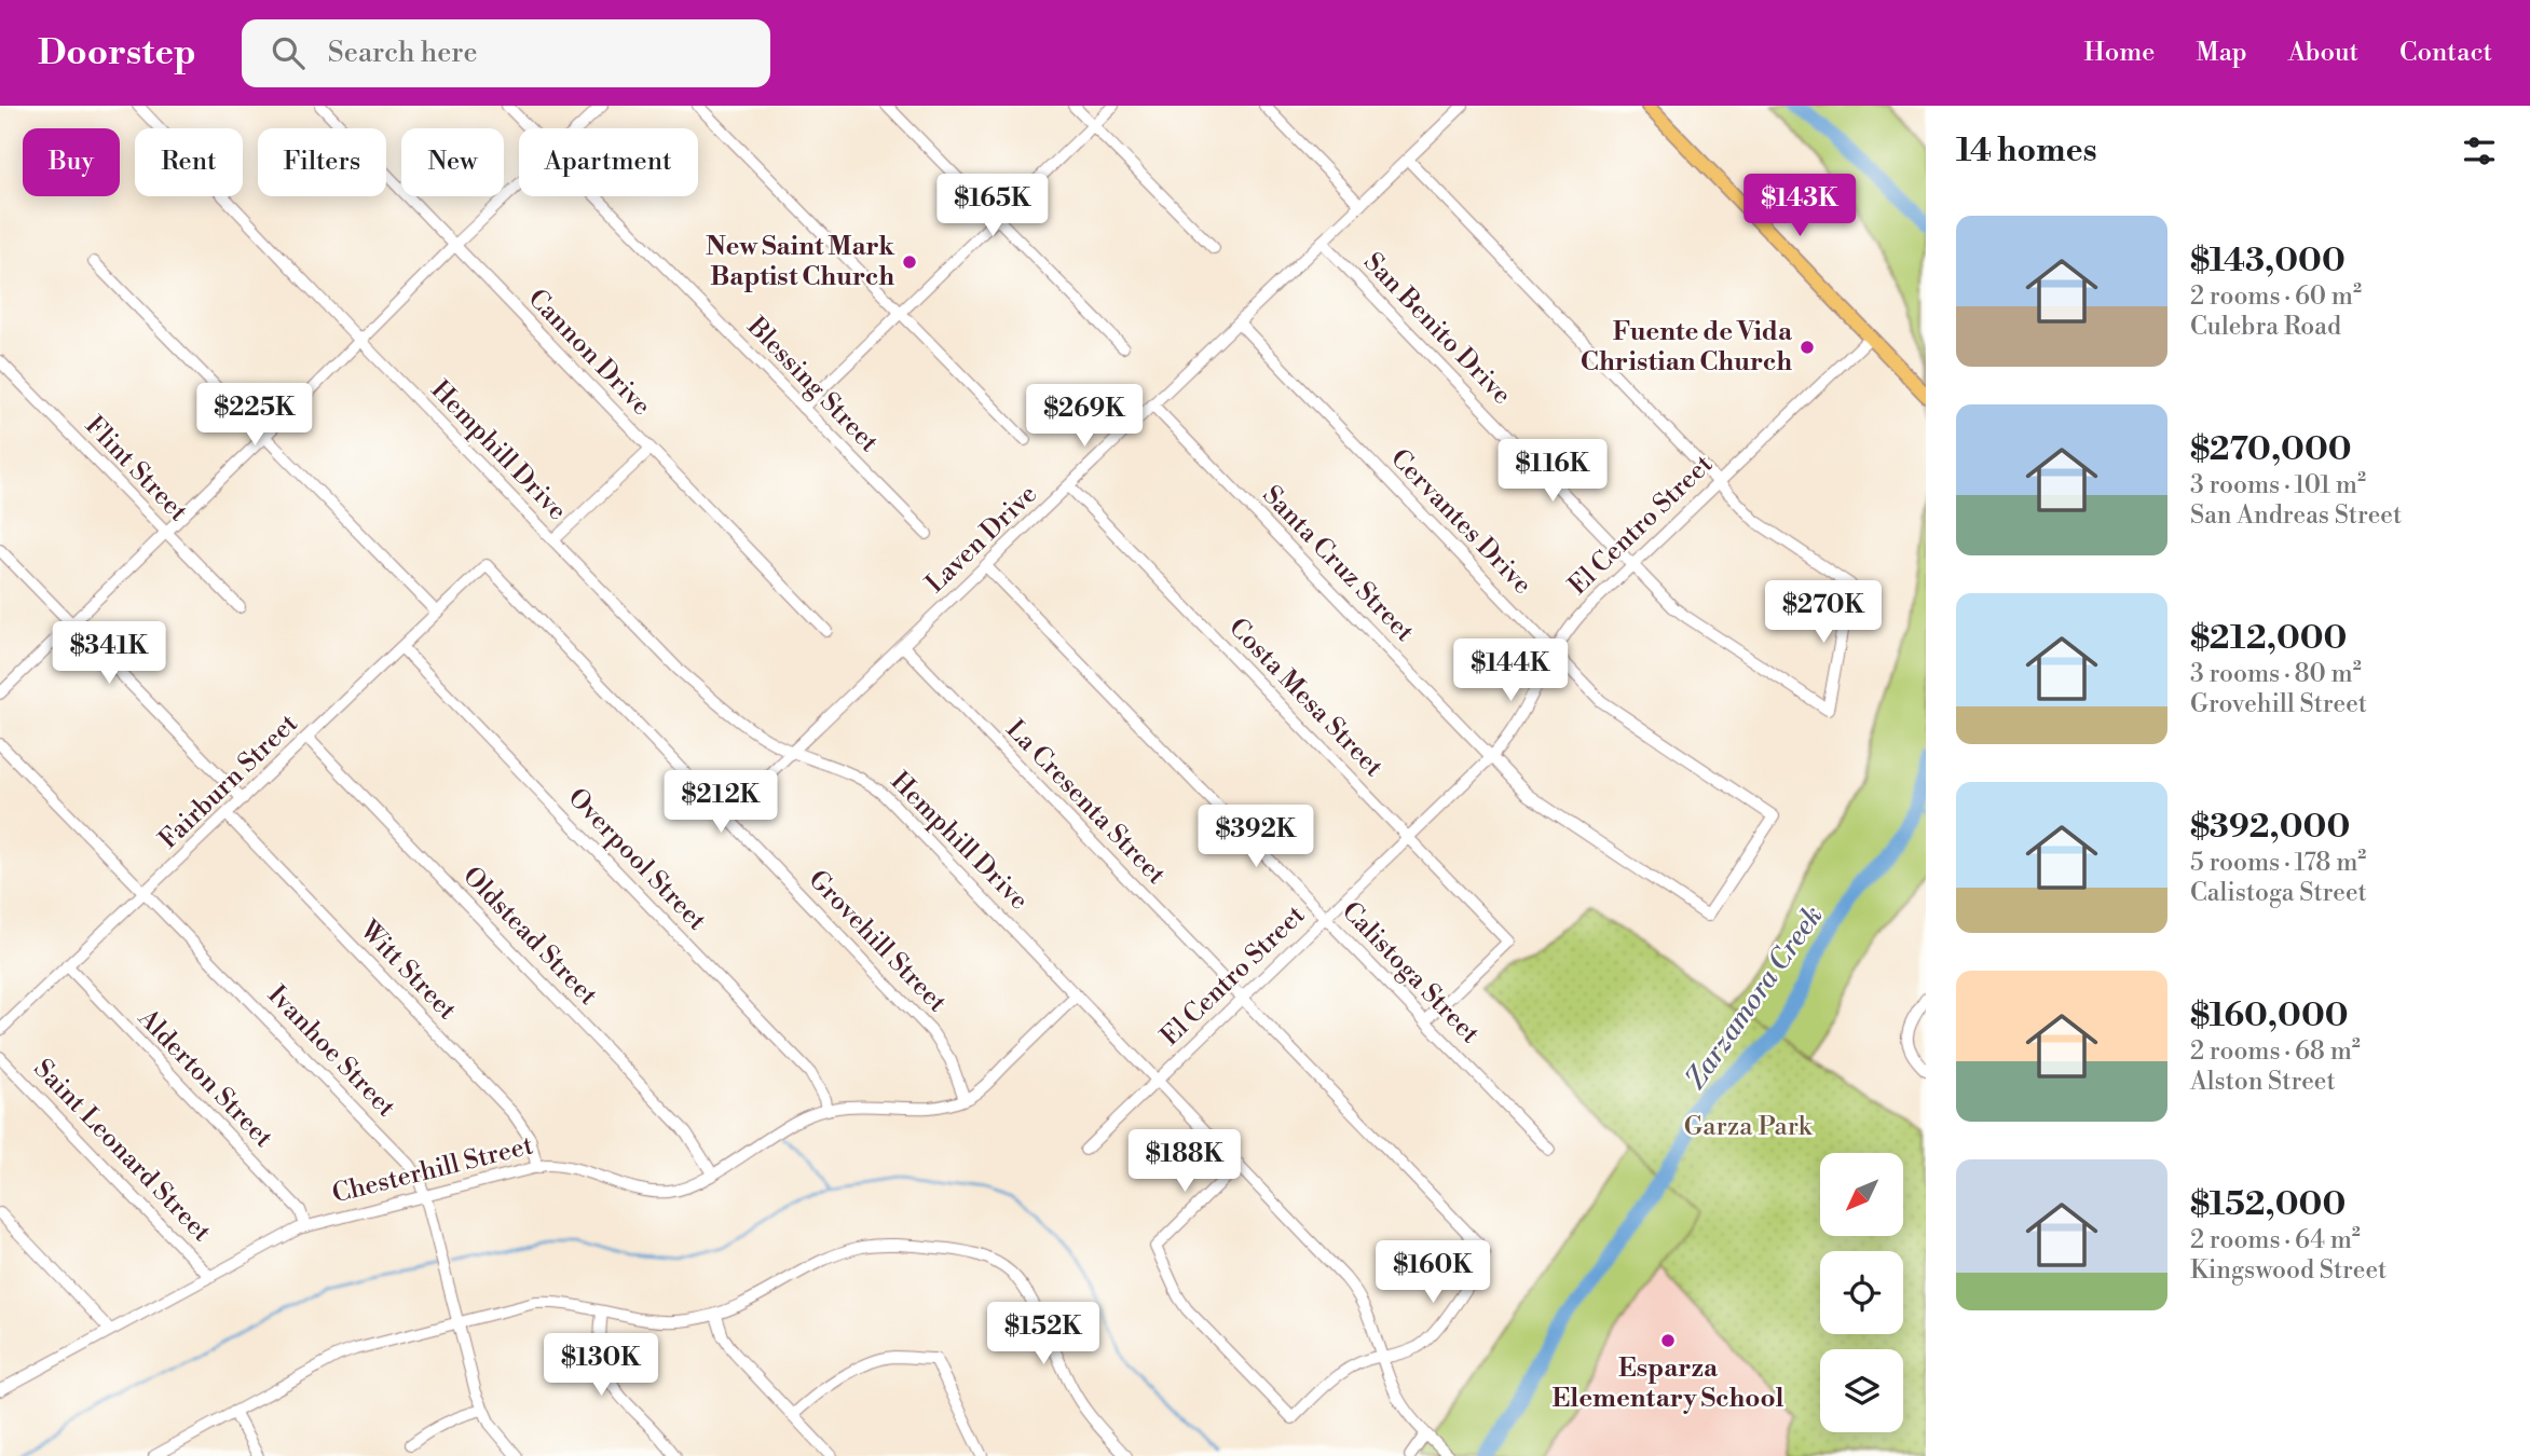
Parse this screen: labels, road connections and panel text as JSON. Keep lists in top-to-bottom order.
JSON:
{
  "streets": {
    "street": [
      "San Benito Drive",
      "Cannon Drive",
      "Blessing Street",
      "Hemphill Drive",
      "Flint Street",
      "Cervantes Drive",
      "El Centro Street",
      "Laven Drive",
      "Santa Cruz Street",
      "Costa Mesa Street",
      "Fairburn Street",
      "La Cresenta Street",
      "Overpool Street",
      "Oldstead Street",
      "Grovehill Street",
      "Witt Street",
      "Calistoga Street",
      "Ivanhoe Street",
      "Alderton Street",
      "Saint Leonard Street",
      "Chesterhill Street"
    ]
  },
  "crossings": [
    ["San Benito Drive", "El Centro Street"],
    ["San Benito Drive", "Laven Drive"],
    ["Hemphill Drive", "El Centro Street"],
    ["Hemphill Drive", "Laven Drive"],
    ["Hemphill Drive", "La Cresenta Street"],
    ["Hemphill Drive", "Chesterhill Street"],
    ["Cervantes Drive", "El Centro Street"],
    ["Cervantes Drive", "Laven Drive"],
    ["Cervantes Drive", "Santa Cruz Street"],
    ["El Centro Street", "Santa Cruz Street"],
    ["El Centro Street", "Costa Mesa Street"],
    ["El Centro Street", "La Cresenta Street"],
    ["El Centro Street", "Calistoga Street"],
    ["Laven Drive", "Santa Cruz Street"],
    ["Laven Drive", "Costa Mesa Street"],
    ["Laven Drive", "La Cresenta Street"],
    ["Laven Drive", "Grovehill Street"],
    ["Laven Drive", "Calistoga Street"],
    ["Costa Mesa Street", "Calistoga Street"],
    ["Fairburn Street", "Overpool Street"],
    ["Fairburn Street", "Oldstead Street"],
    ["Fairburn Street", "Grovehill Street"],
    ["Fairburn Street", "Witt Street"],
    ["Fairburn Street", "Ivanhoe Street"],
    ["Fairburn Street", "Alderton Street"],
    ["Overpool Street", "Chesterhill Street"],
    ["Oldstead Street", "Chesterhill Street"],
    ["Grovehill Street", "Chesterhill Street"],
    ["Witt Street", "Chesterhill Street"],
    ["Ivanhoe Street", "Chesterhill Street"],
    ["Alderton Street", "Chesterhill Street"],
    ["Saint Leonard Street", "Chesterhill Street"]
  ],
  "water": ["Zarzamora Creek"],
  "parks": ["Garza Park"],
  "places": ["New Saint Mark Baptist Church", "Fuente de Vida Christian Church", "Esparza Elementary School"],
  "north": "bottom left",
  "page": {
    "header": "Doorstep",
    "search": "Search here",
    "nav": [
      "Home",
      "Map",
      "About",
      "Contact"
    ],
    "heading": "14 homes",
    "chip": [
      "Buy",
      "Rent",
      "Filters",
      "New",
      "Apartment"
    ],
    "price": [
      "$165K",
      "$143K",
      "$225K",
      "$269K",
      "$116K",
      "$270K",
      "$341K",
      "$144K",
      "$212K",
      "$392K",
      "$188K",
      "$160K",
      "$152K",
      "$130K"
    ],
    "list": [
      {
        "name": "$143,000",
        "note": "2 rooms · 60 m² · Culebra Road"
      },
      {
        "name": "$270,000",
        "note": "3 rooms · 101 m² · San Andreas Street"
      },
      {
        "name": "$212,000",
        "note": "3 rooms · 80 m² · Grovehill Street"
      },
      {
        "name": "$392,000",
        "note": "5 rooms · 178 m² · Calistoga Street"
      },
      {
        "name": "$160,000",
        "note": "2 rooms · 68 m² · Alston Street"
      },
      {
        "name": "$152,000",
        "note": "2 rooms · 64 m² · Kingswood Street"
      }
    ]
  }
}
